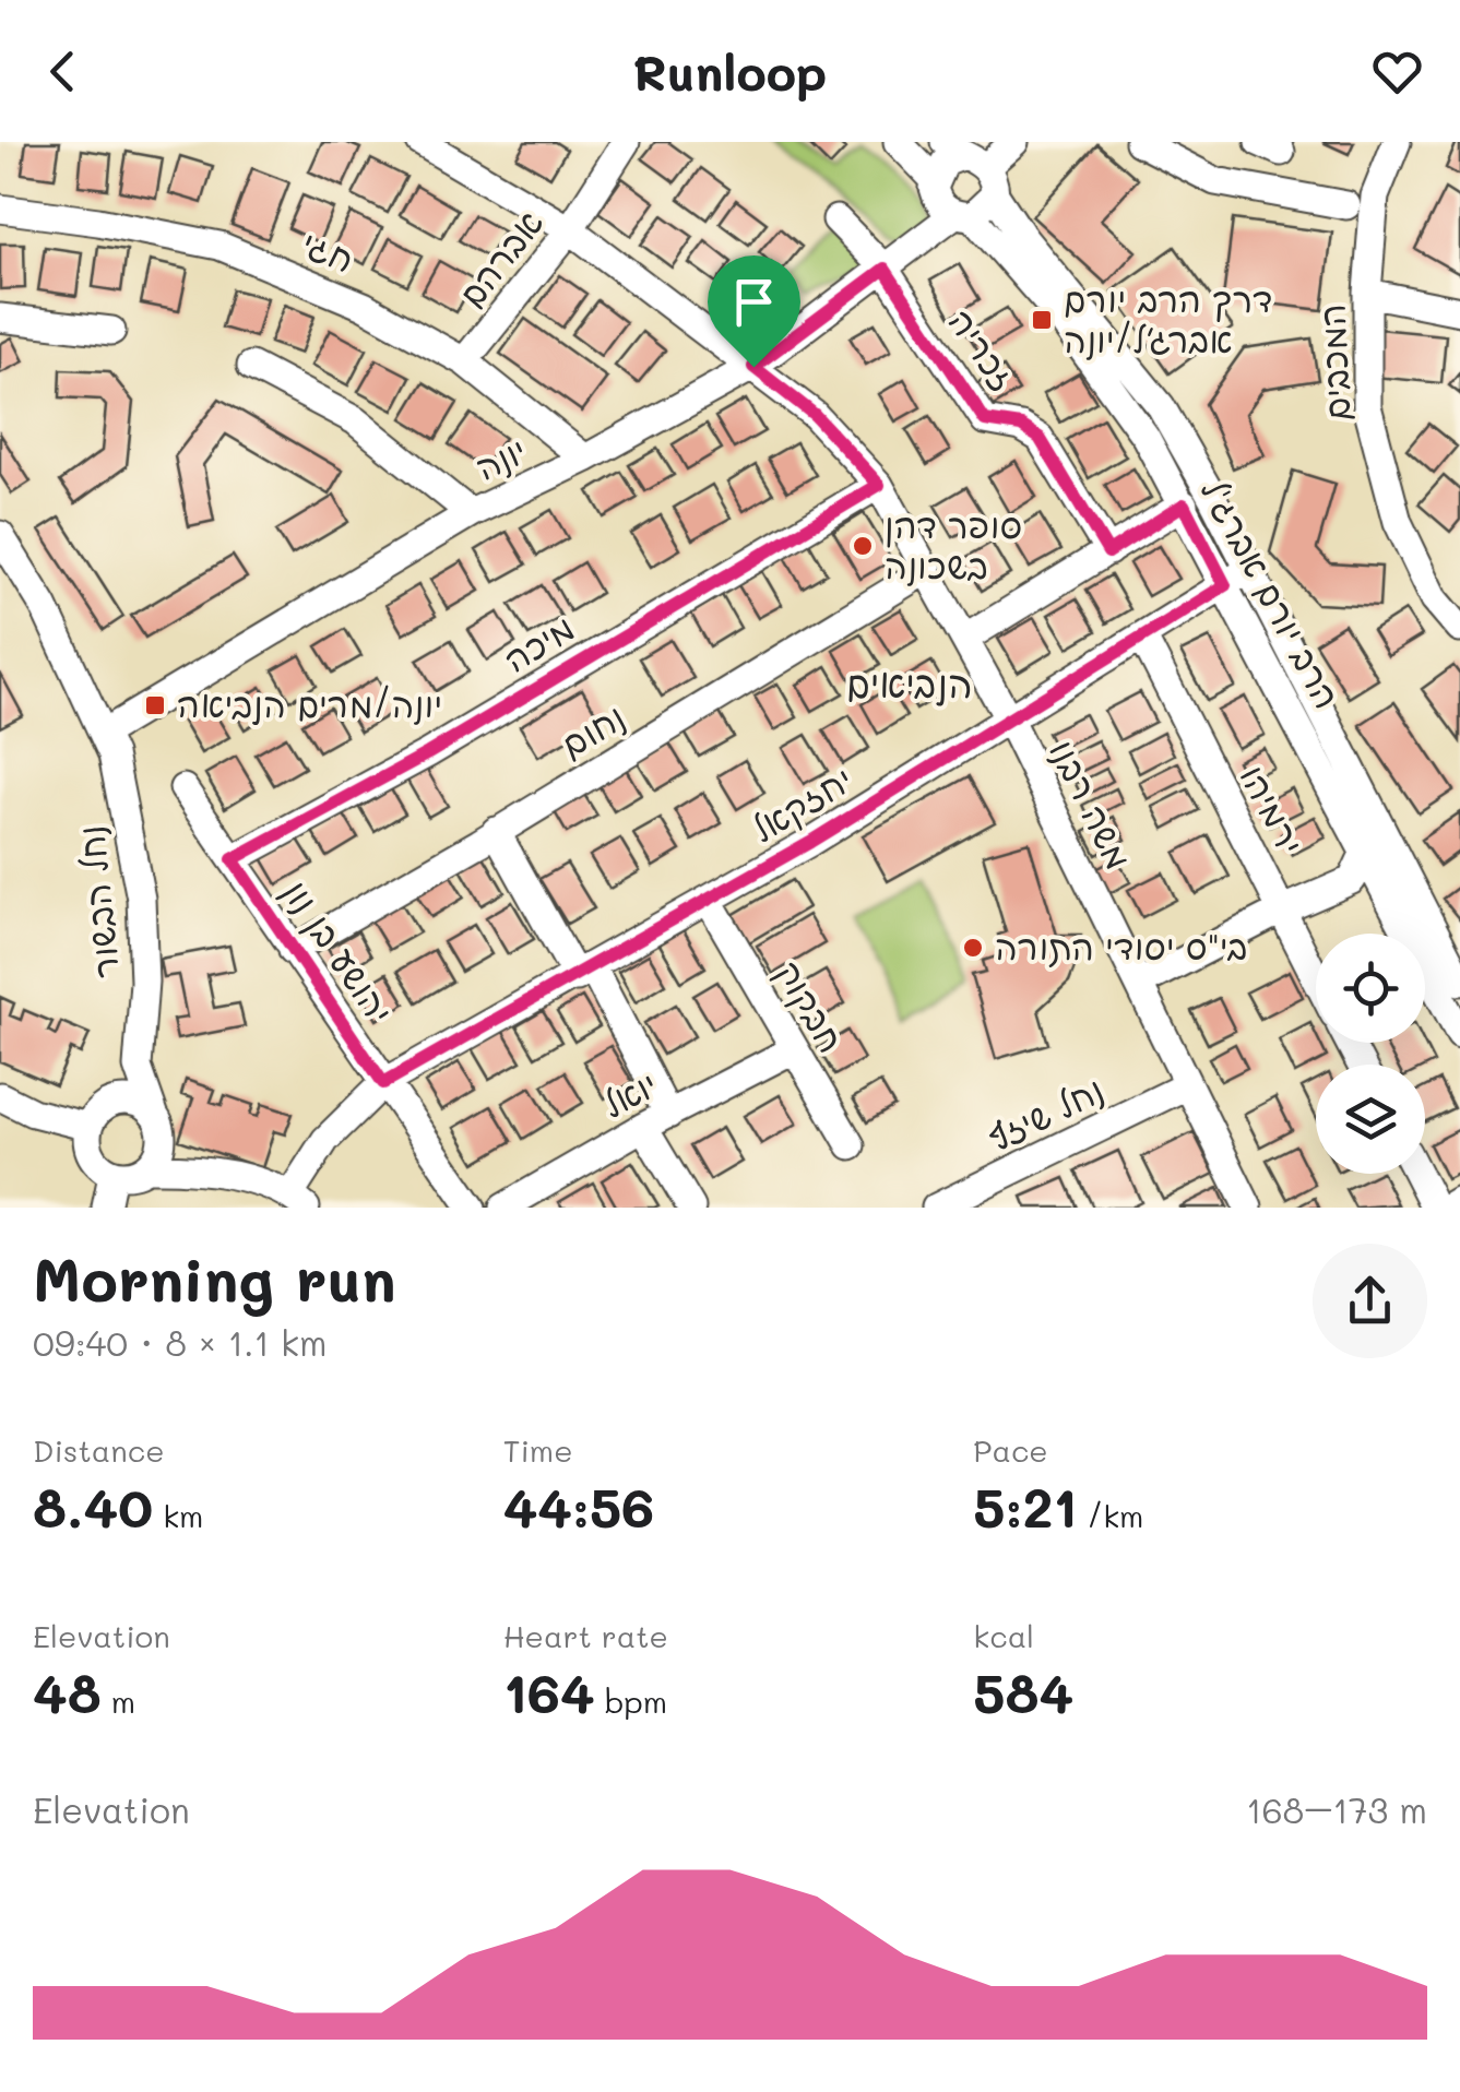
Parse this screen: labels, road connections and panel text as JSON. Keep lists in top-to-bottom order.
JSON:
{
  "streets": {
    "street": [
      "חגי",
      "אברהם",
      "זכריה",
      "המכבים",
      "יונה",
      "הרב יורם אברג'ל",
      "מיכה",
      "נחום",
      "יחזקאל",
      "משה רבנו",
      "ירמיהו",
      "נחל הבשור",
      "יהושע בן נון",
      "חבקוק",
      "יואל",
      "נחל שיזף"
    ]
  },
  "crossings": [
    ["חגי", "אברהם"],
    ["חגי", "יונה"],
    ["אברהם", "משה רבנו"],
    ["זכריה", "יונה"],
    ["יונה", "הרב יורם אברג'ל"],
    ["יונה", "משה רבנו"],
    ["יונה", "נחל הבשור"],
    ["הרב יורם אברג'ל", "יחזקאל"],
    ["מיכה", "משה רבנו"],
    ["מיכה", "יהושע בן נון"],
    ["נחום", "משה רבנו"],
    ["נחום", "יהושע בן נון"],
    ["יחזקאל", "משה רבנו"],
    ["יחזקאל", "ירמיהו"],
    ["יחזקאל", "יהושע בן נון"],
    ["יחזקאל", "חבקוק"],
    ["משה רבנו", "נחל שיזף"],
    ["חבקוק", "יואל"]
  ],
  "districts": ["הנביאים"],
  "places": {
    "transit": ["דרך הרב יורם אברג׳ל/יונה", "יונה/מרים הנביאה"],
    "other": ["סופר דהן בשכונה", "בי\"ס יסודי התורה"]
  },
  "page": {
    "header": "Runloop",
    "heading": ["Morning run", "09:40 · 8 × 1.1 km"],
    "stats": [
      ["Distance", "8.40 km"],
      ["Time", "44:56"],
      ["Pace", "5:21 /km"],
      ["Elevation", "48 m"],
      ["Heart rate", "164 bpm"],
      ["kcal", "584"]
    ],
    "chart": ["Elevation", "168–173 m"]
  }
}
